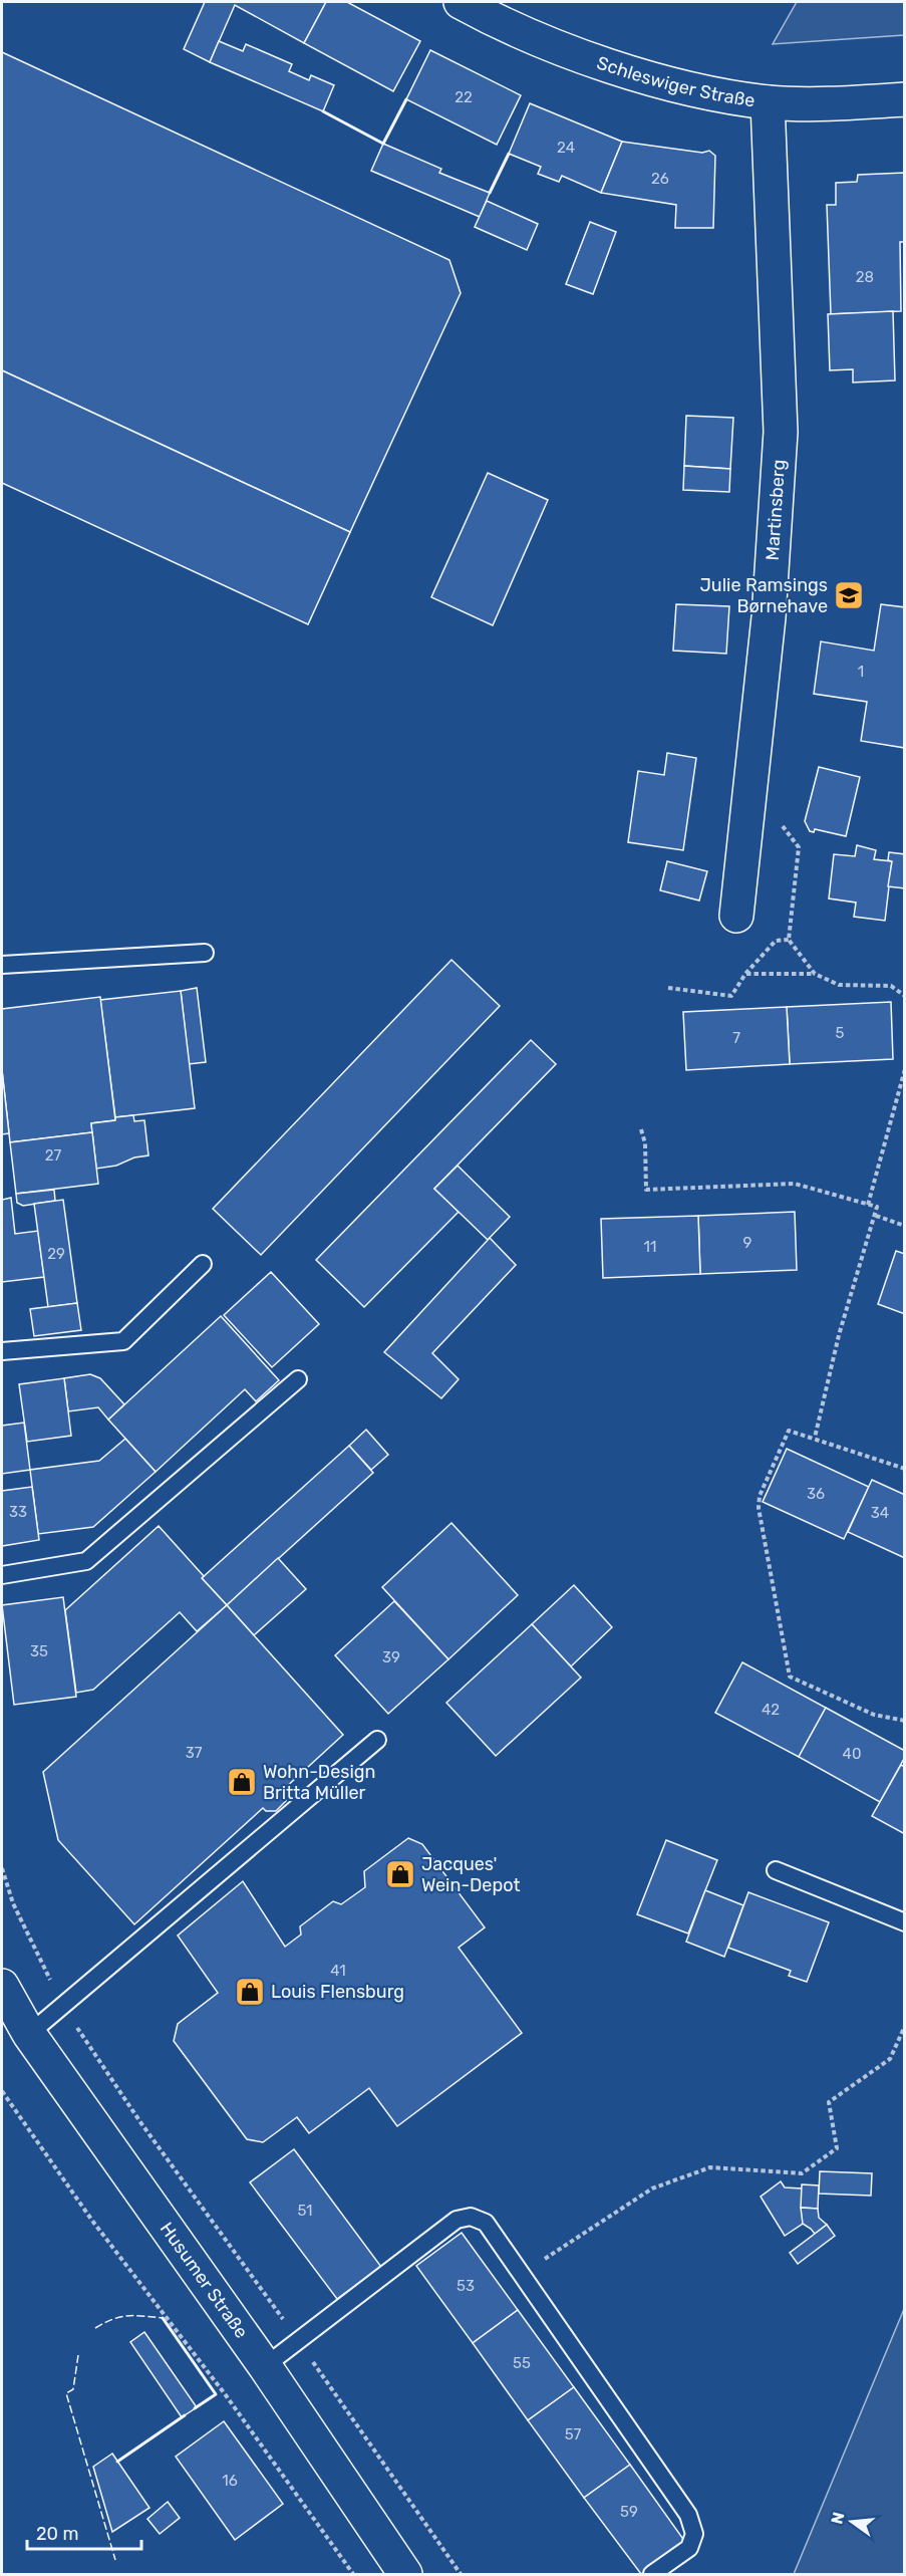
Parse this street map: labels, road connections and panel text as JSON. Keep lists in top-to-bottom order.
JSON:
{
  "streets": {
    "main road": ["Schleswiger Straße", "Martinsberg", "Husumer Straße"]
  },
  "crossings": [
    ["Schleswiger Straße", "Martinsberg"]
  ],
  "places": {
    "school or university": ["Julie Ramsings Børnehave"],
    "shop": ["Wohn-Design Britta Müller", "Jacques' Wein-Depot", "Louis Flensburg"]
  },
  "house_numbers": [
    "22",
    "24",
    "26",
    "28",
    "1",
    "5",
    "7",
    "27",
    "9",
    "11",
    "29",
    "36",
    "33",
    "34",
    "35",
    "39",
    "42",
    "37",
    "40",
    "41",
    "51",
    "53",
    "55",
    "57",
    "16",
    "59"
  ],
  "scale_bar": "20 m",
  "north": "left"
}
